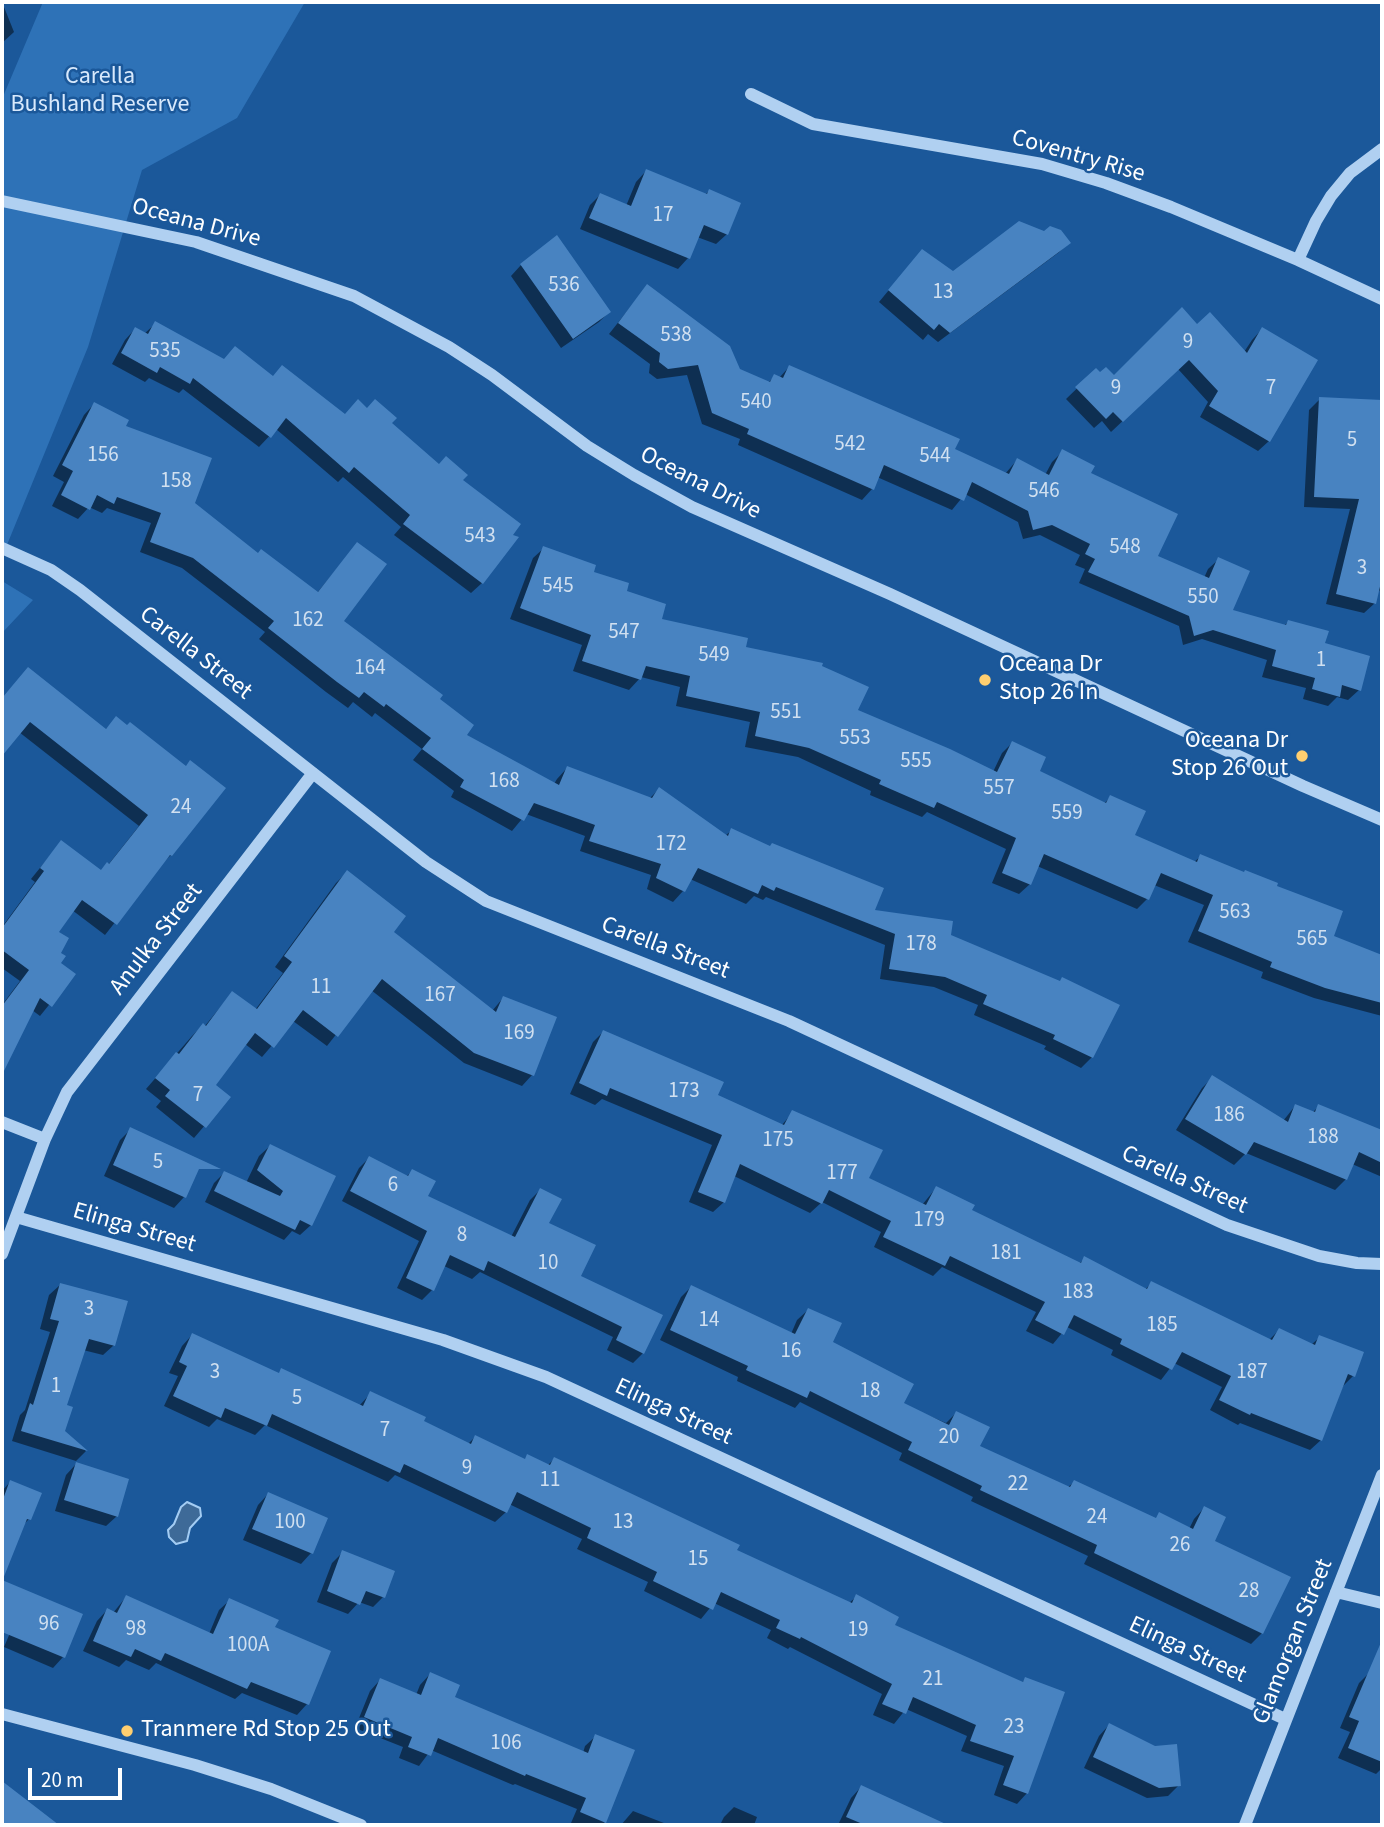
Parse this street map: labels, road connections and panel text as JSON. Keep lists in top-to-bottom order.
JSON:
{
  "streets": {
    "street": [
      "Coventry Rise",
      "Oceana Drive",
      "Carella Street",
      "Anulka Street",
      "Elinga Street",
      "Glamorgan Street"
    ]
  },
  "crossings": [
    ["Carella Street", "Anulka Street"],
    ["Anulka Street", "Elinga Street"],
    ["Elinga Street", "Glamorgan Street"]
  ],
  "parks": ["Carella Bushland Reserve"],
  "places": ["Oceana Dr Stop 26 In", "Oceana Dr Stop 26 Out", "Tranmere Rd Stop 25 Out"],
  "house_numbers": [
    "17",
    "536",
    "13",
    "538",
    "9",
    "535",
    "9",
    "7",
    "540",
    "5",
    "542",
    "156",
    "544",
    "158",
    "546",
    "543",
    "548",
    "3",
    "545",
    "550",
    "162",
    "547",
    "549",
    "1",
    "164",
    "551",
    "553",
    "555",
    "168",
    "557",
    "24",
    "559",
    "172",
    "563",
    "565",
    "178",
    "11",
    "167",
    "169",
    "173",
    "7",
    "186",
    "188",
    "175",
    "5",
    "177",
    "6",
    "179",
    "8",
    "181",
    "10",
    "183",
    "3",
    "14",
    "185",
    "16",
    "3",
    "187",
    "1",
    "18",
    "5",
    "7",
    "20",
    "9",
    "11",
    "22",
    "24",
    "100",
    "13",
    "26",
    "15",
    "28",
    "96",
    "98",
    "19",
    "100A",
    "21",
    "23",
    "106"
  ],
  "scale_bar": "20 m"
}
